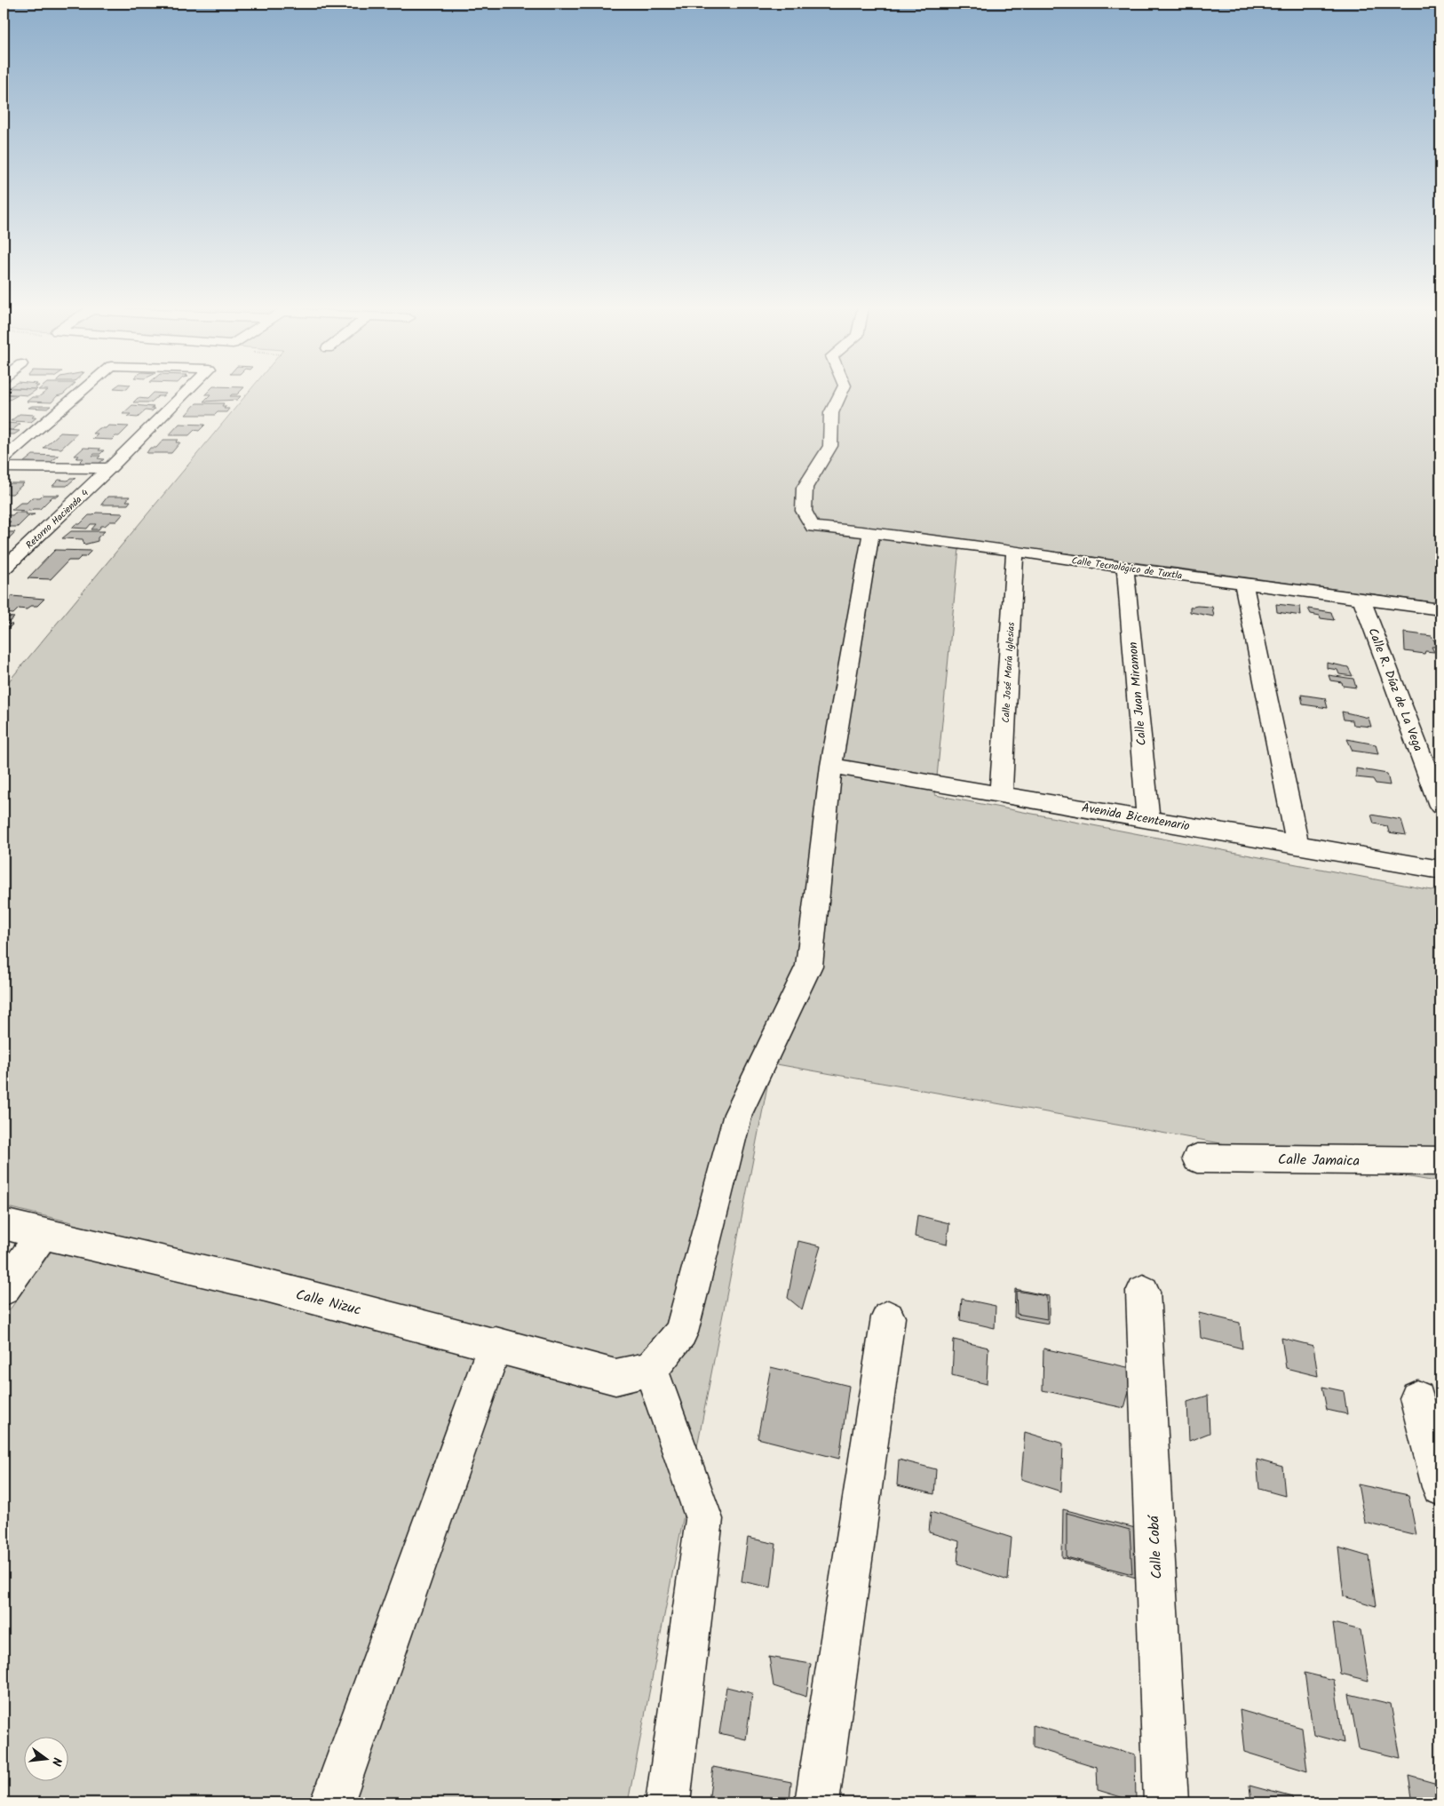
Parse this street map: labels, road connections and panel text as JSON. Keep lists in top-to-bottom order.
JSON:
{
  "streets": {
    "street": [
      "Retorno Hacienda 4",
      "Calle Tecnológico de Tuxtla",
      "Calle José María Iglesias",
      "Calle R. Díaz de La Vega",
      "Calle Juan Miramon",
      "Avenida Bicentenario",
      "Calle Jamaica",
      "Calle Nizuc",
      "Calle Cobá"
    ]
  },
  "crossings": [
    ["Calle Tecnológico de Tuxtla", "Calle José María Iglesias"],
    ["Calle Tecnológico de Tuxtla", "Calle R. Díaz de La Vega"],
    ["Calle Tecnológico de Tuxtla", "Calle Juan Miramon"],
    ["Calle José María Iglesias", "Avenida Bicentenario"],
    ["Calle Juan Miramon", "Avenida Bicentenario"]
  ],
  "north": "right"
}
